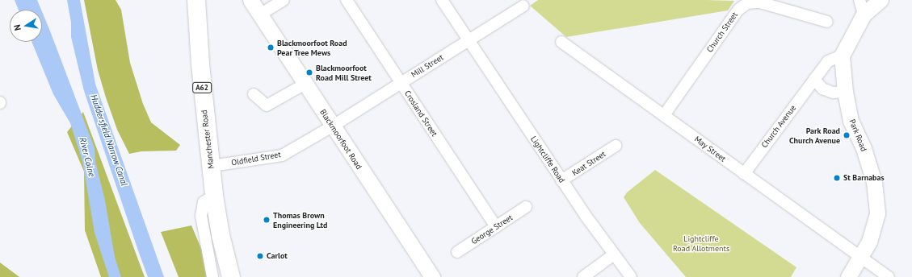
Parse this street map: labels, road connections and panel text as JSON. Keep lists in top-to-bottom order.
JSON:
{
  "streets": {
    "main road": ["A62", "Manchester Road"],
    "street": [
      "Church Street",
      "Mill Street",
      "Crosland Street",
      "Church Avenue",
      "Park Road",
      "Blackmoorfoot Road",
      "May Street",
      "Oldfield Street",
      "Lightcliffe Road",
      "Keat Street",
      "George Street"
    ]
  },
  "crossings": [
    ["Church Street", "May Street"],
    ["Mill Street", "Crosland Street"],
    ["Mill Street", "Blackmoorfoot Road"],
    ["Mill Street", "Oldfield Street"],
    ["Mill Street", "Lightcliffe Road"],
    ["Crosland Street", "George Street"],
    ["Church Avenue", "Park Road"],
    ["Church Avenue", "May Street"],
    ["Park Road", "May Street"],
    ["Manchester Road", "Oldfield Street"],
    ["Blackmoorfoot Road", "Oldfield Street"],
    ["Lightcliffe Road", "Keat Street"]
  ],
  "water": ["Huddersfield Narrow Canal", "River Colne"],
  "parks": ["Lightcliffe Road Allotments"],
  "places": [
    "Blackmoorfoot Road Pear Tree Mews",
    "Blackmoorfoot Road Mill Street",
    "Park Road Church Avenue",
    "St Barnabas",
    "Thomas Brown Engineering Ltd",
    "Carlot"
  ],
  "north": "left"
}
